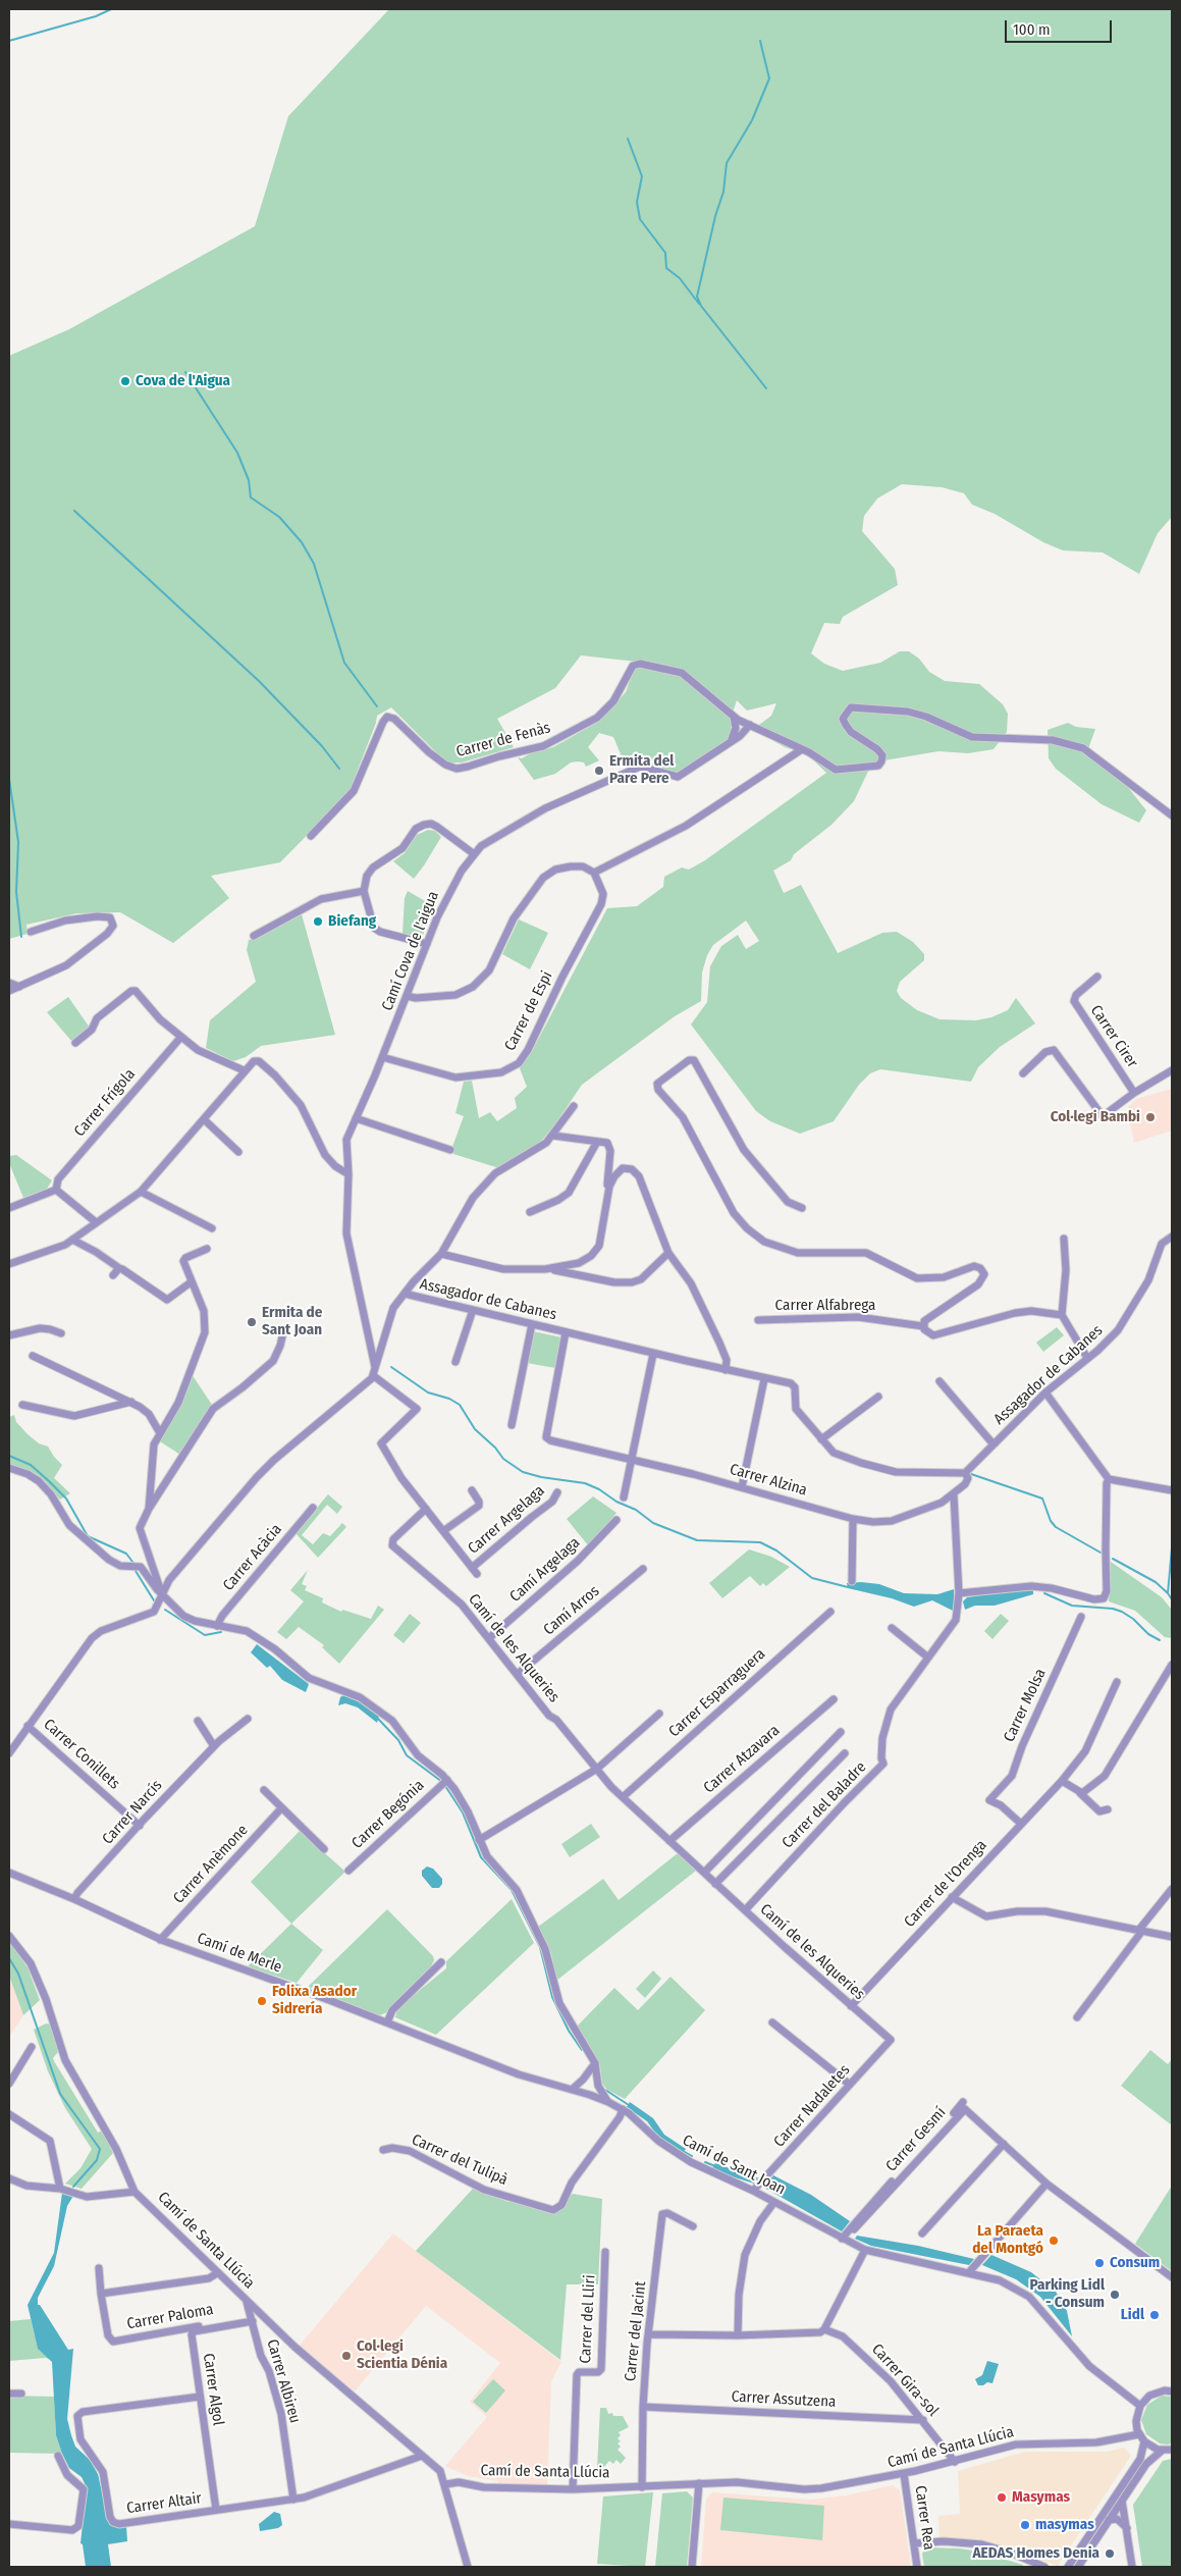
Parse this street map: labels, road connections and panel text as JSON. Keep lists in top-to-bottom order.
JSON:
{
  "streets": {
    "street": [
      "Carrer de Fenàs",
      "Camí Cova de l'aigua",
      "Carrer de Espi",
      "Carrer Cirer",
      "Carrer Frígola",
      "Assagador de Cabanes",
      "Carrer Alfabrega",
      "Carrer Alzina",
      "Carrer Argelaga",
      "Carrer Acàcia",
      "Camí Argelaga",
      "Camí Arros",
      "Camí de les Alqueries",
      "Carrer Esparraguera",
      "Carrer Molsa",
      "Carrer Conillets",
      "Carrer Atzavara",
      "Carrer del Baladre",
      "Carrer Narcís",
      "Carrer Begónia",
      "Carrer Anèmone",
      "Carrer de l'Orenga",
      "Camí de Merle",
      "Carrer Nadaletes",
      "Carrer Gesmí",
      "Carrer del Tulipà",
      "Camí de Sant Joan",
      "Camí de Santa Llúcia",
      "Carrer Paloma",
      "Carrer del Lliri",
      "Carrer del Jacint",
      "Carrer Gira-sol",
      "Carrer Albireu",
      "Carrer Algol",
      "Carrer Assutzena",
      "Carrer Altair",
      "Carrer Rea"
    ]
  },
  "crossings": [
    ["Camí Cova de l'aigua", "Carrer de Espi"],
    ["Assagador de Cabanes", "Carrer Alzina"],
    ["Carrer Alzina", "Carrer del Baladre"],
    ["Carrer Argelaga", "Camí de les Alqueries"],
    ["Camí Argelaga", "Camí de les Alqueries"],
    ["Camí Arros", "Camí de les Alqueries"],
    ["Camí de les Alqueries", "Carrer Esparraguera"],
    ["Camí de les Alqueries", "Carrer Atzavara"],
    ["Camí de les Alqueries", "Carrer del Baladre"],
    ["Camí de les Alqueries", "Carrer de l'Orenga"],
    ["Camí de les Alqueries", "Carrer Nadaletes"],
    ["Carrer Molsa", "Carrer de l'Orenga"],
    ["Carrer Conillets", "Carrer Narcís"],
    ["Carrer Narcís", "Camí de Merle"],
    ["Carrer Anèmone", "Camí de Merle"],
    ["Camí de Merle", "Camí de Sant Joan"],
    ["Carrer Nadaletes", "Camí de Sant Joan"],
    ["Carrer Gesmí", "Camí de Sant Joan"],
    ["Carrer del Tulipà", "Camí de Sant Joan"],
    ["Camí de Santa Llúcia", "Carrer Paloma"],
    ["Camí de Santa Llúcia", "Carrer del Lliri"],
    ["Camí de Santa Llúcia", "Carrer del Jacint"],
    ["Camí de Santa Llúcia", "Carrer Gira-sol"],
    ["Camí de Santa Llúcia", "Carrer Albireu"],
    ["Camí de Santa Llúcia", "Carrer Altair"],
    ["Camí de Santa Llúcia", "Carrer Rea"],
    ["Carrer Paloma", "Carrer Albireu"],
    ["Carrer Paloma", "Carrer Algol"],
    ["Carrer del Jacint", "Carrer Assutzena"],
    ["Carrer Gira-sol", "Carrer Assutzena"],
    ["Carrer Albireu", "Carrer Algol"],
    ["Carrer Albireu", "Carrer Altair"],
    ["Carrer Algol", "Carrer Altair"]
  ],
  "places": [
    "Cova de l'Aigua",
    "Ermita del Pare Pere",
    "Biefang",
    "Col·legi Bambi",
    "Ermita de Sant Joan",
    "Folixa Asador Sidrería",
    "La Paraeta del Montgó",
    "Consum",
    "Parking Lidl - Consum",
    "Lidl",
    "Col·legi Scientia Dénia",
    "Masymas",
    "masymas",
    "AEDAS Homes Denia"
  ],
  "scale_bar": "100 m"
}
